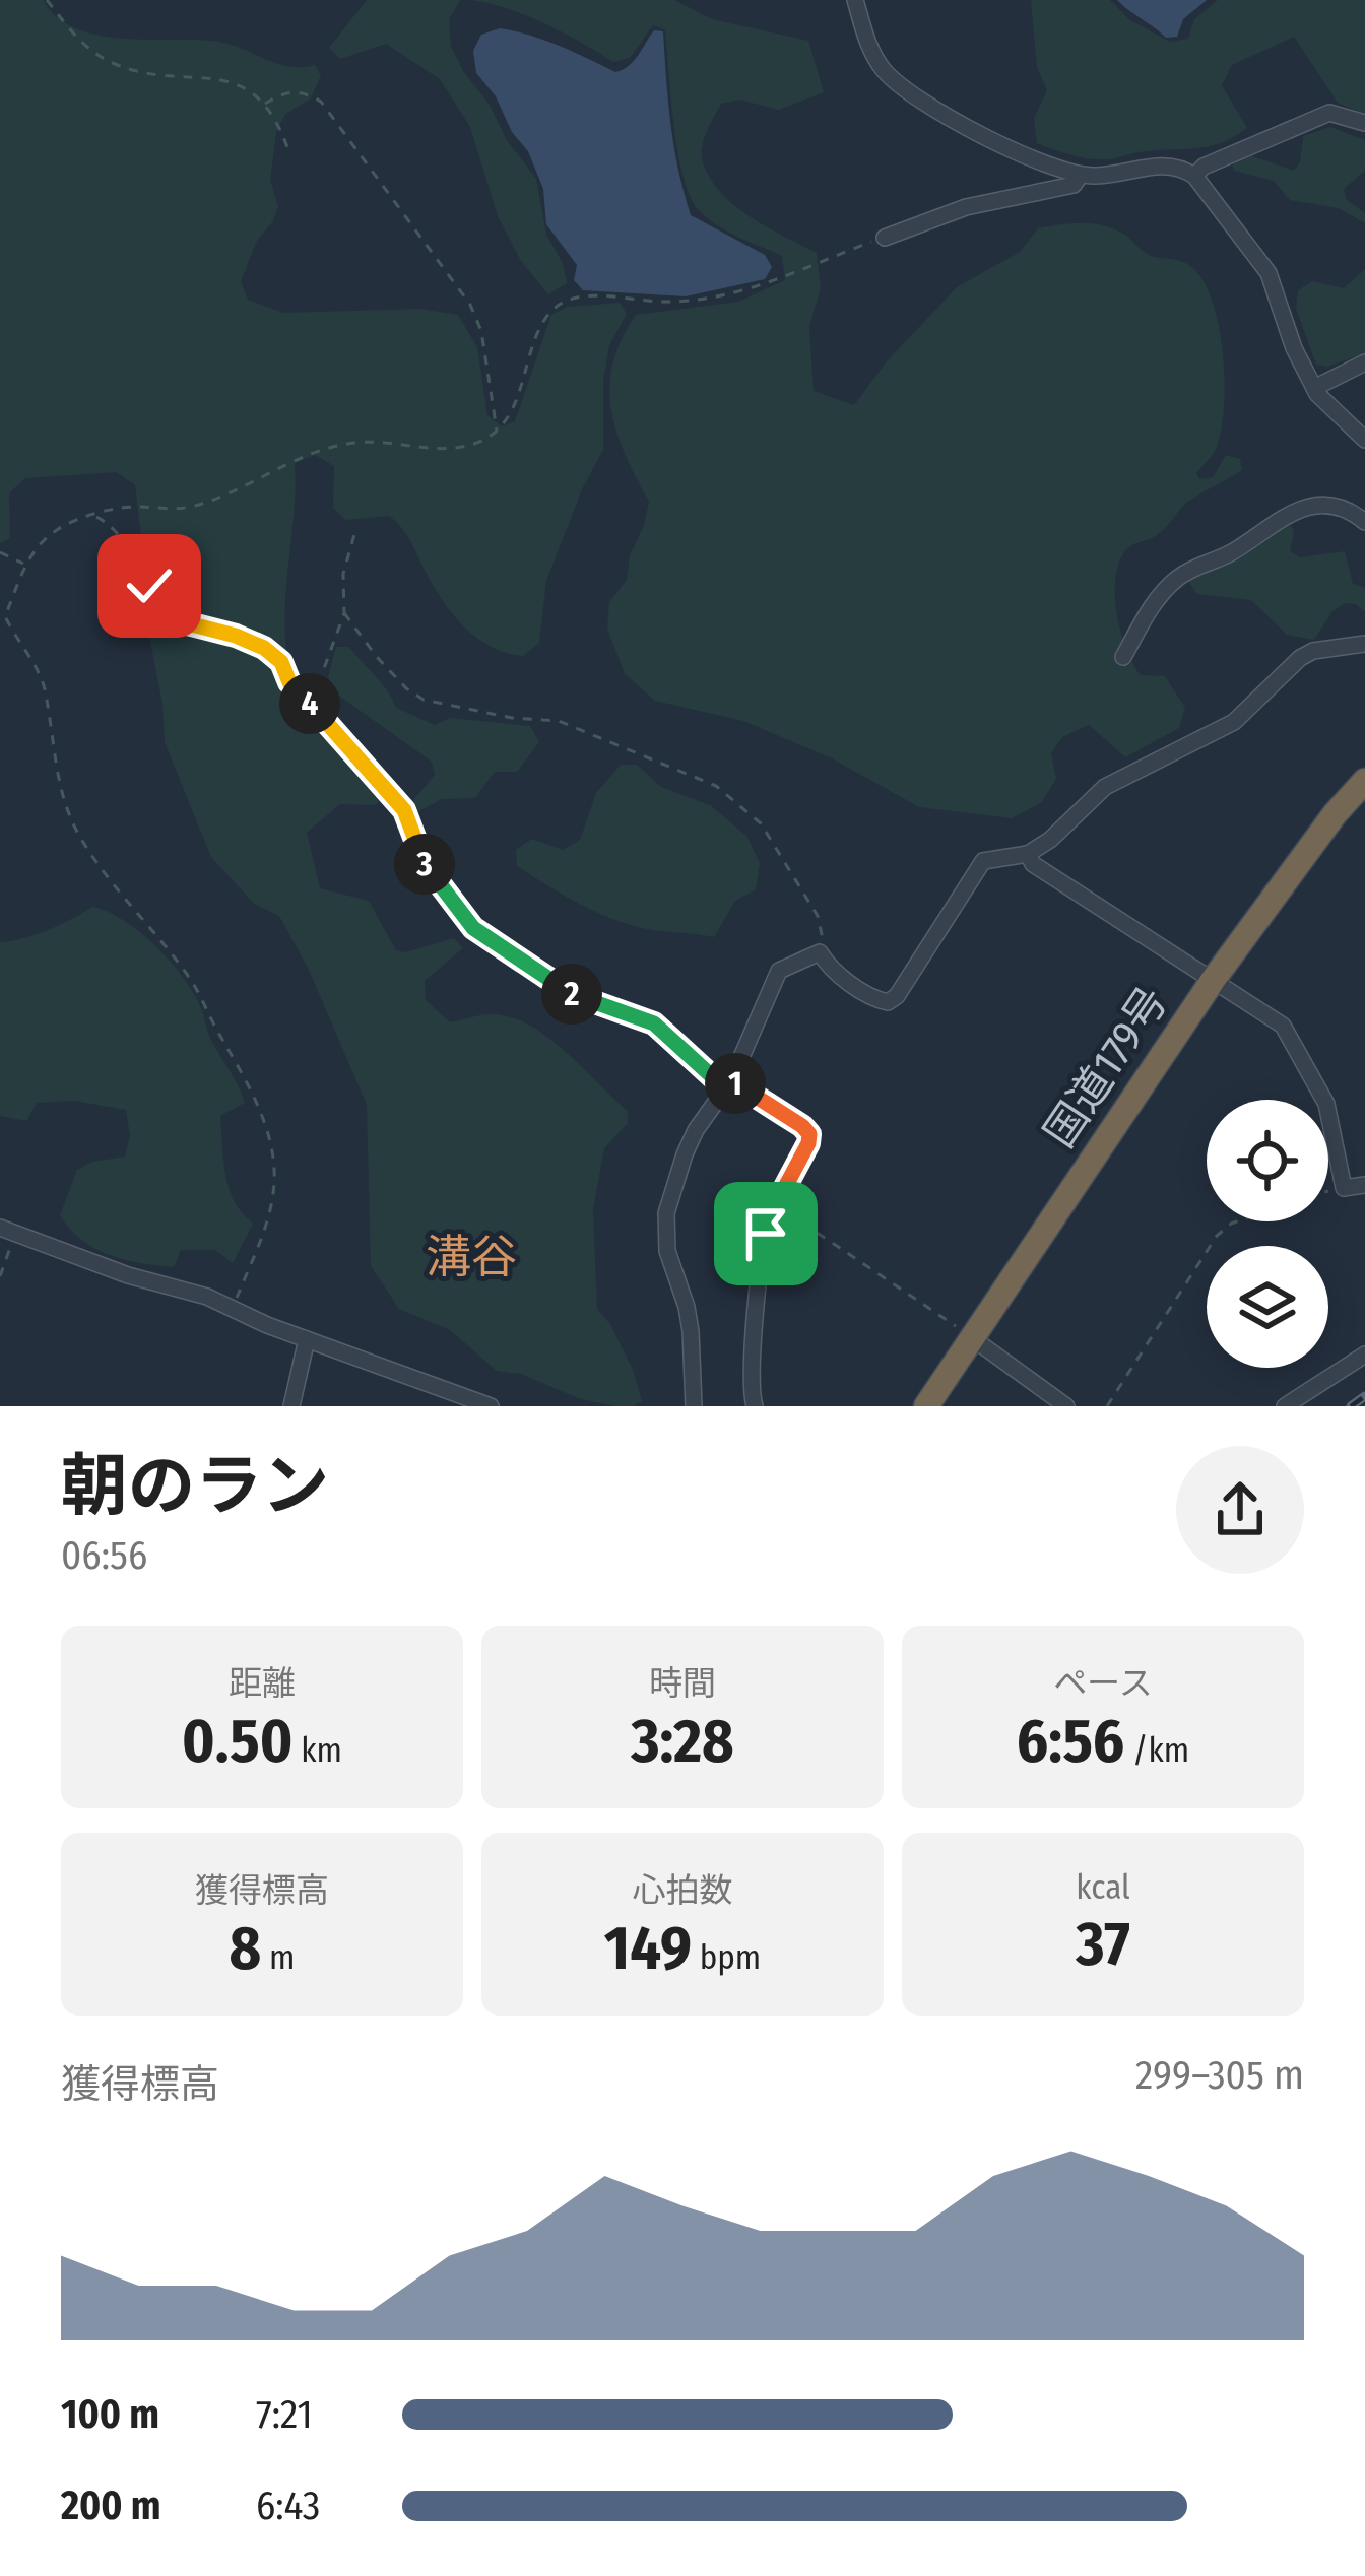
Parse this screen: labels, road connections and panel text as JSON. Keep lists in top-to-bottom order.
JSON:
{
  "streets": {
    "highway": ["国道179号"]
  },
  "districts": ["溝谷"],
  "page": {
    "pins": [
      "4",
      "3",
      "2",
      "1"
    ],
    "heading": ["朝のラン", "06:56"],
    "stats": [
      ["距離", "0.50 km"],
      ["時間", "3:28"],
      ["ペース", "6:56 /km"],
      ["獲得標高", "8 m"],
      ["心拍数", "149 bpm"],
      ["kcal", "37"]
    ],
    "chart": ["獲得標高", "299–305 m"],
    "list": [
      {
        "name": "100 m",
        "note": "7:21"
      },
      {
        "name": "200 m",
        "note": "6:43"
      }
    ]
  }
}
